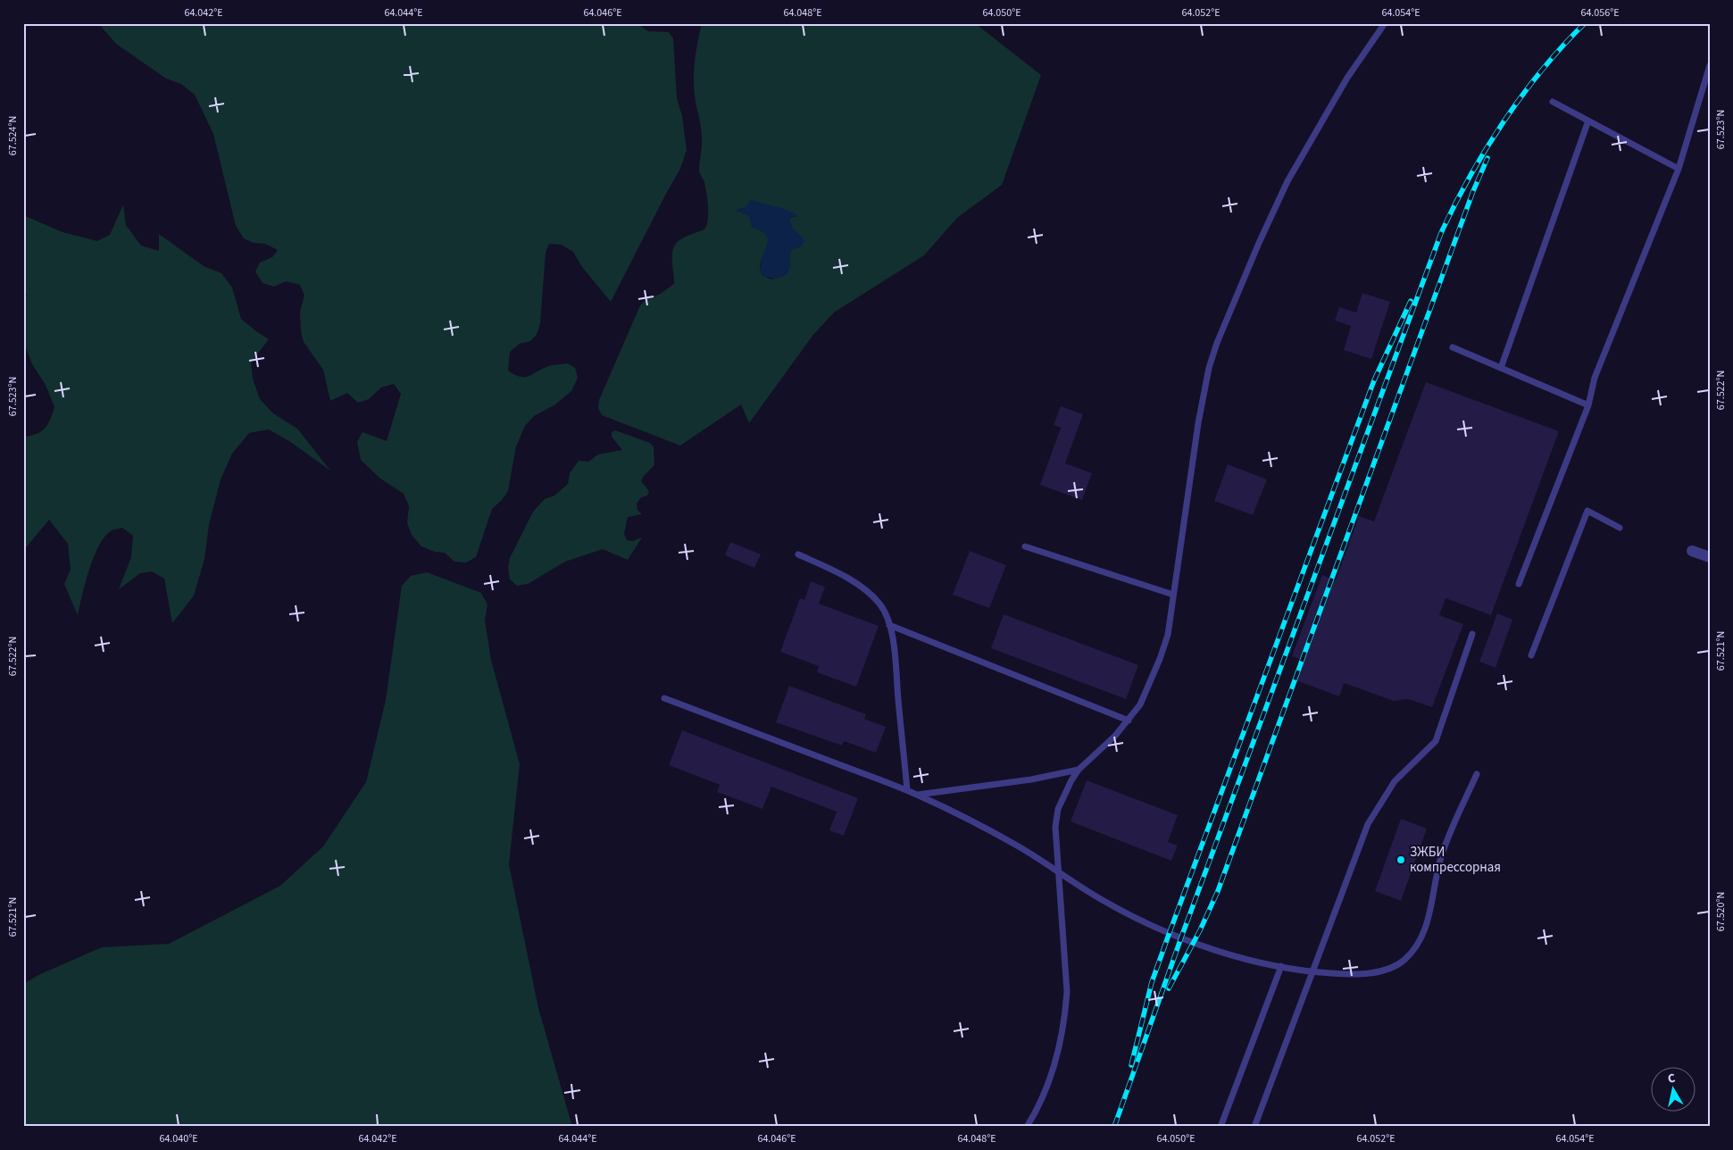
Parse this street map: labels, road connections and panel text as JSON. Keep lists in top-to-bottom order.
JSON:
{
  "places": ["ЗЖБИ компрессорная"],
  "north": "top",
  "coordinates": [
    "64.042°E",
    "64.044°E",
    "64.046°E",
    "64.048°E",
    "64.050°E",
    "64.052°E",
    "64.054°E",
    "64.056°E",
    "67.523°N",
    "67.524°N",
    "67.522°N",
    "67.521°N",
    "67.520°N",
    "64.040°E"
  ]
}
